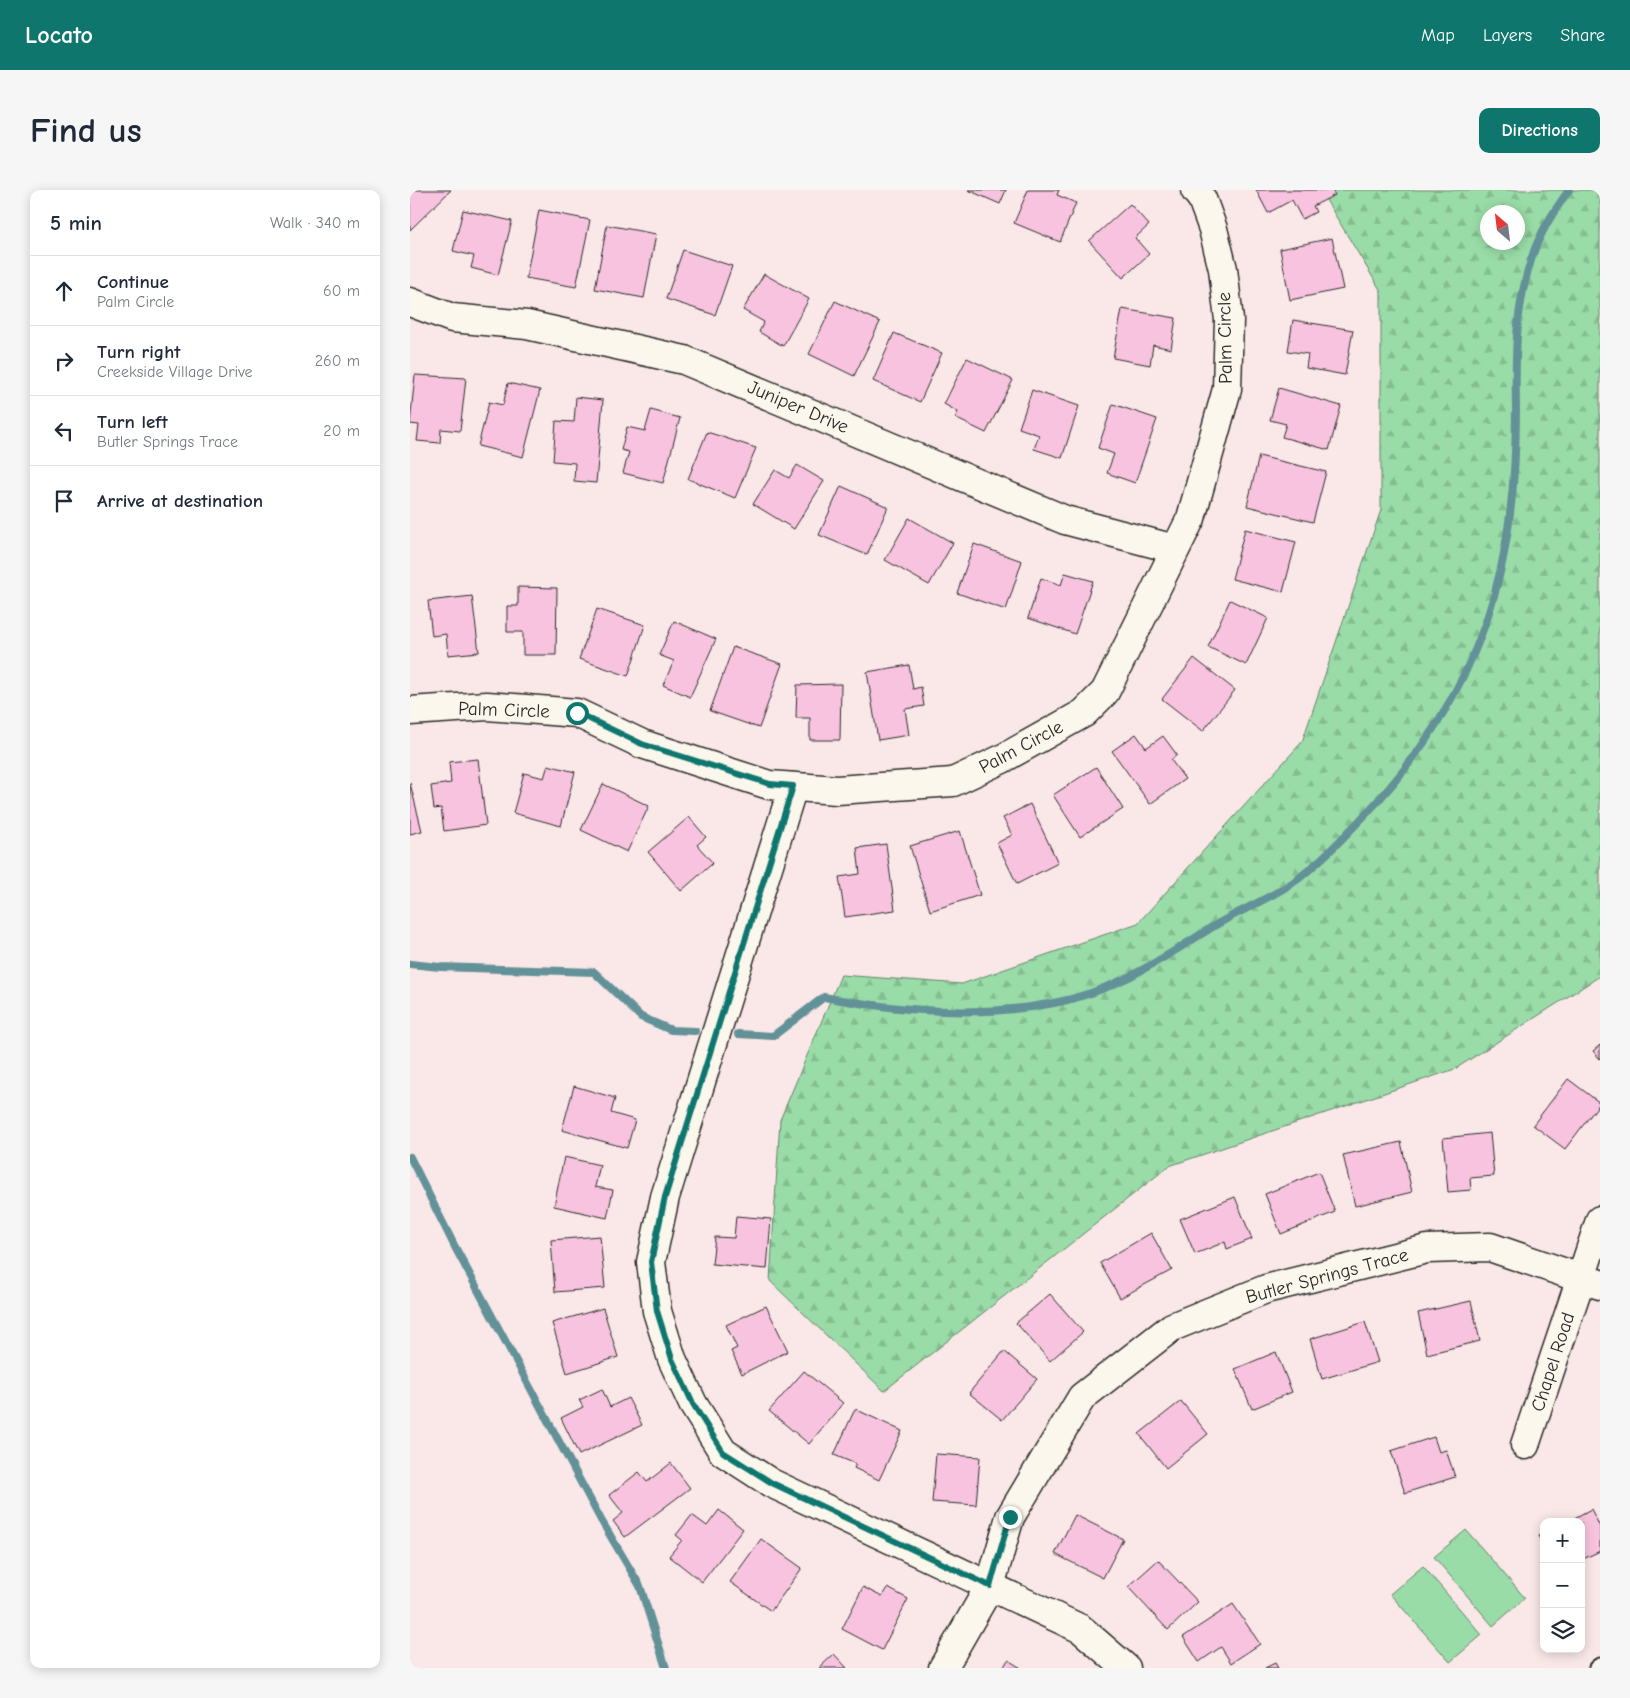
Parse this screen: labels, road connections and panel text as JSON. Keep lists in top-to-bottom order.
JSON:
{
  "streets": {
    "street": [
      "Palm Circle",
      "Juniper Drive",
      "Butler Springs Trace",
      "Chapel Road"
    ]
  },
  "crossings": [
    ["Palm Circle", "Juniper Drive"],
    ["Butler Springs Trace", "Chapel Road"]
  ],
  "north": "top left",
  "page": {
    "header": "Locato",
    "nav": ["Map", "Layers", "Share"],
    "buttons": "Directions",
    "title": "Find us",
    "heading": ["5 min", "Walk · 340 m"],
    "list": [
      ["Continue", "Palm Circle", "60 m"],
      ["Turn right", "Creekside Village Drive", "260 m"],
      ["Turn left", "Butler Springs Trace", "20 m"],
      "Arrive at destination"
    ],
    "map_buttons": ["+", "−"]
  }
}
